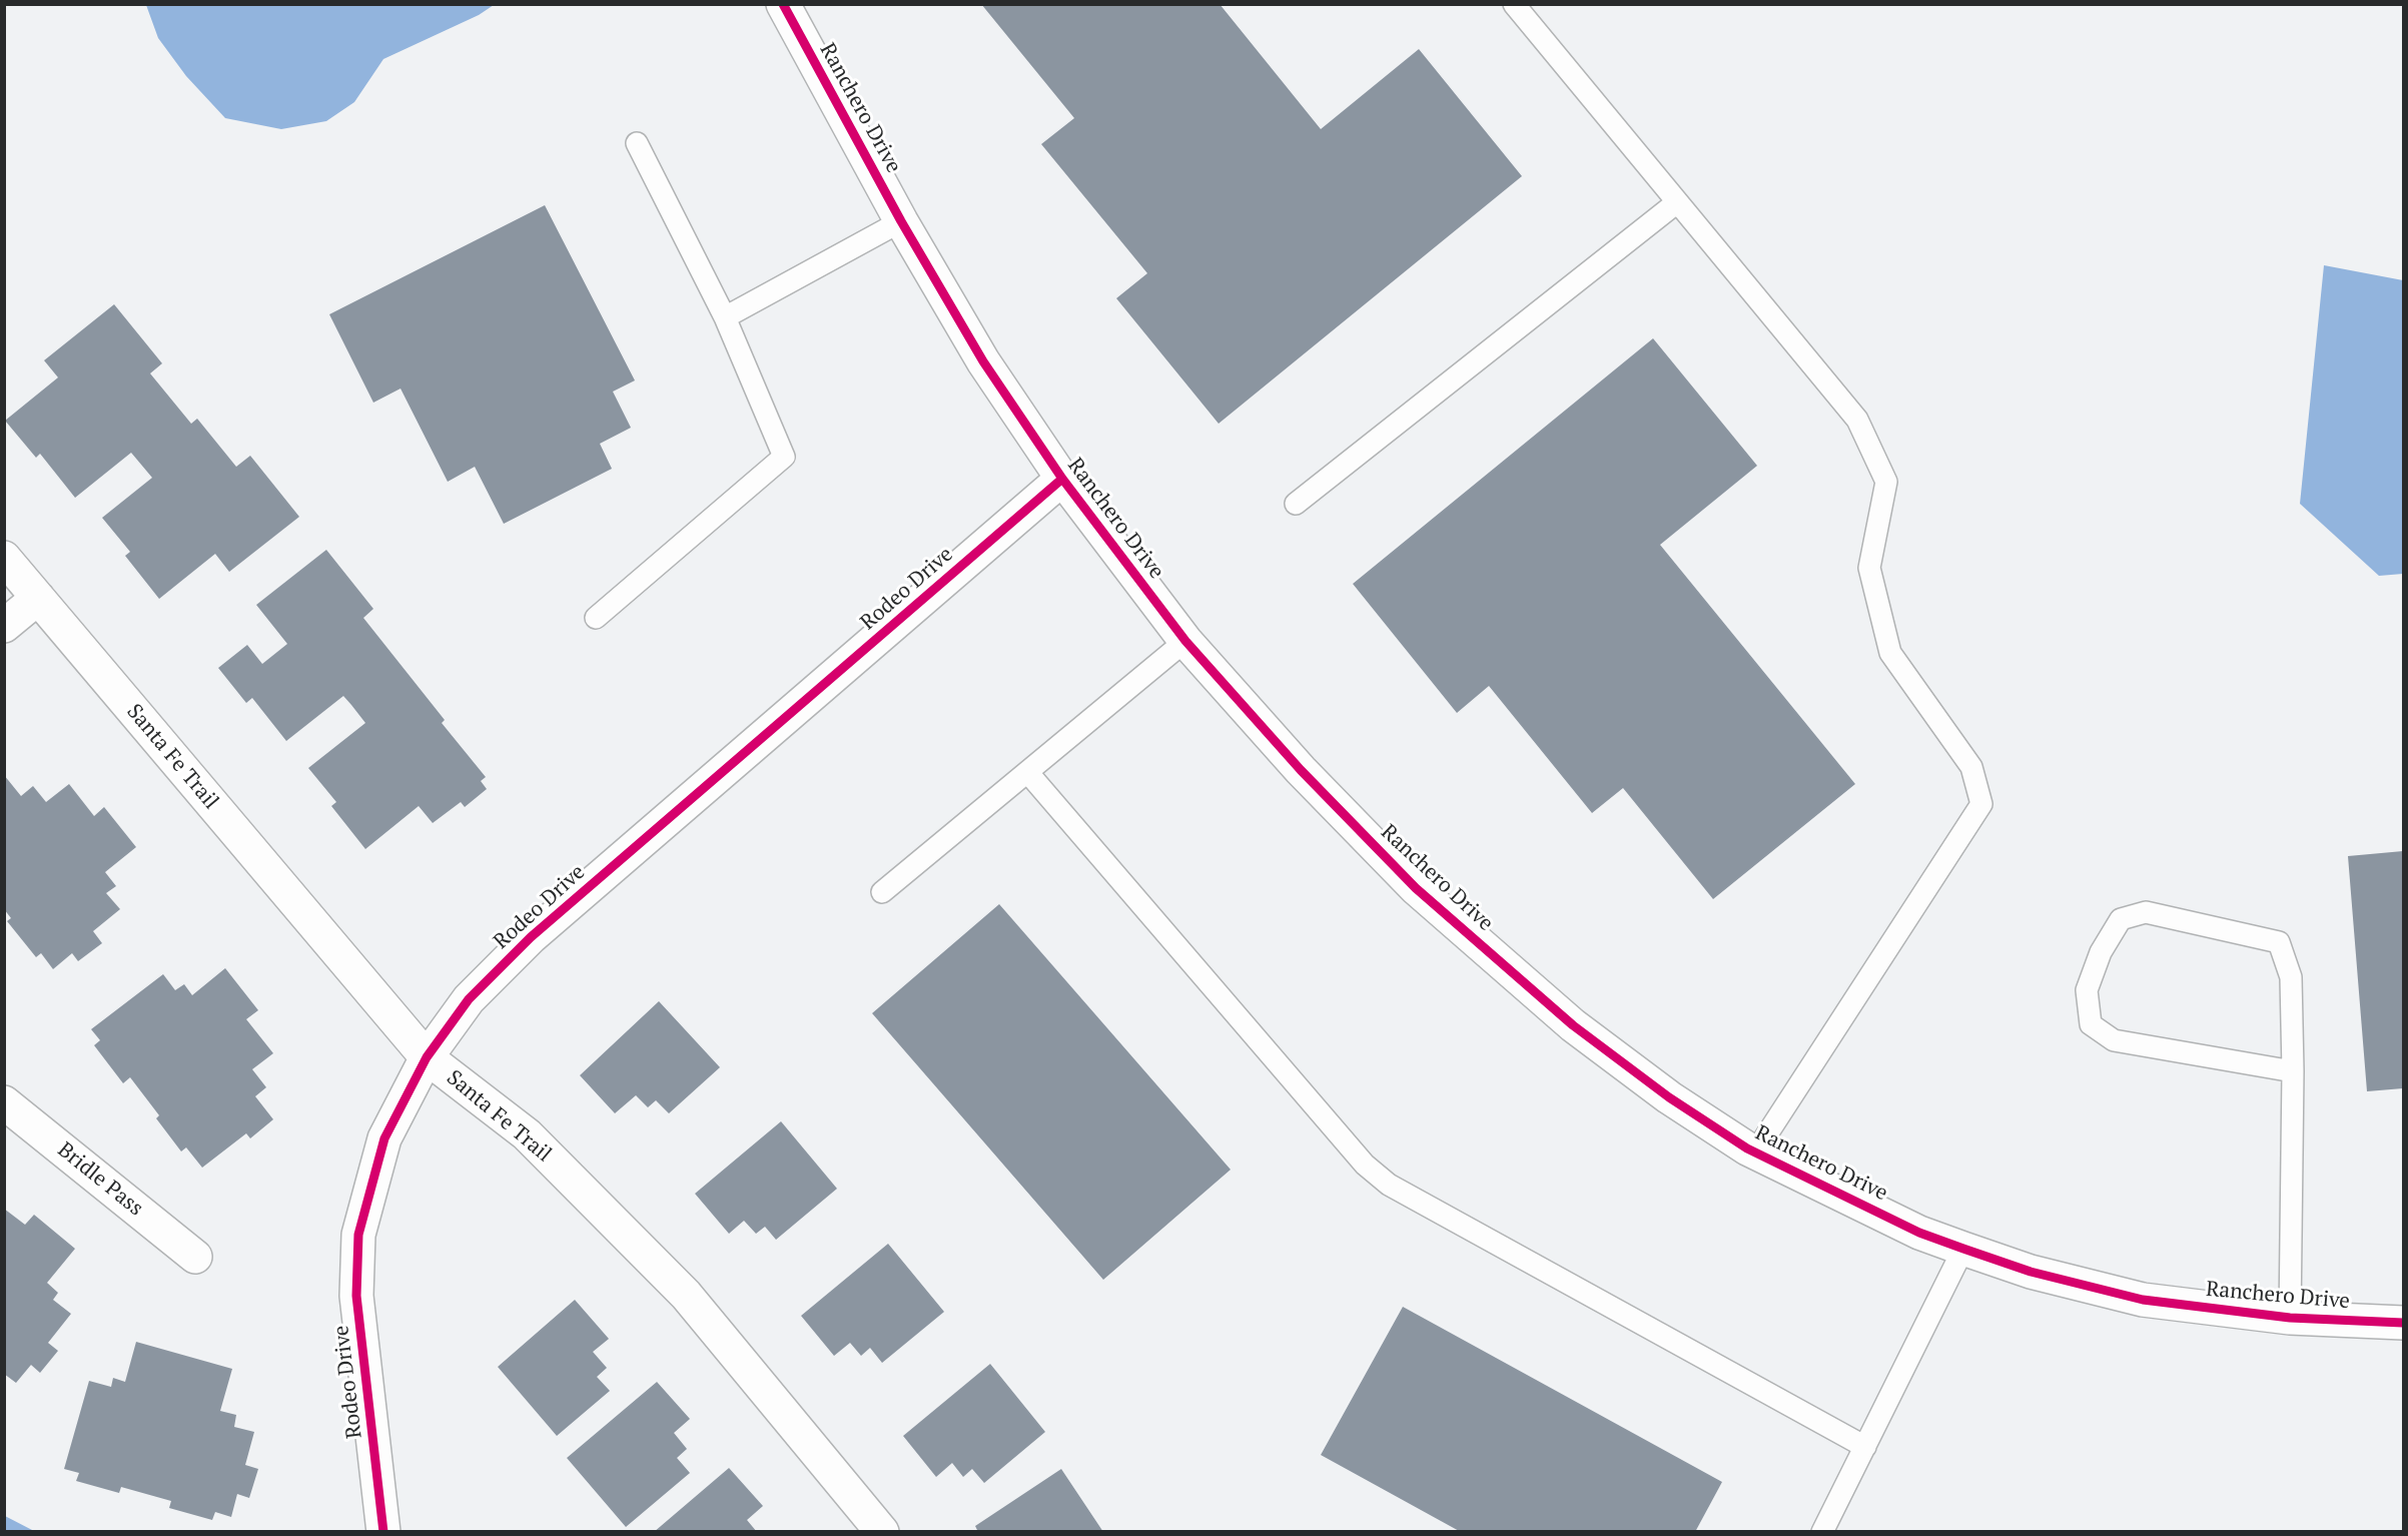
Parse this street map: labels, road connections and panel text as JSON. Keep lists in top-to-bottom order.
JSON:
{
  "streets": {
    "street": [
      "Ranchero Drive",
      "Rodeo Drive",
      "Santa Fe Trail",
      "Bridle Pass"
    ]
  },
  "crossings": [
    ["Ranchero Drive", "Rodeo Drive"],
    ["Rodeo Drive", "Santa Fe Trail"]
  ]
}
